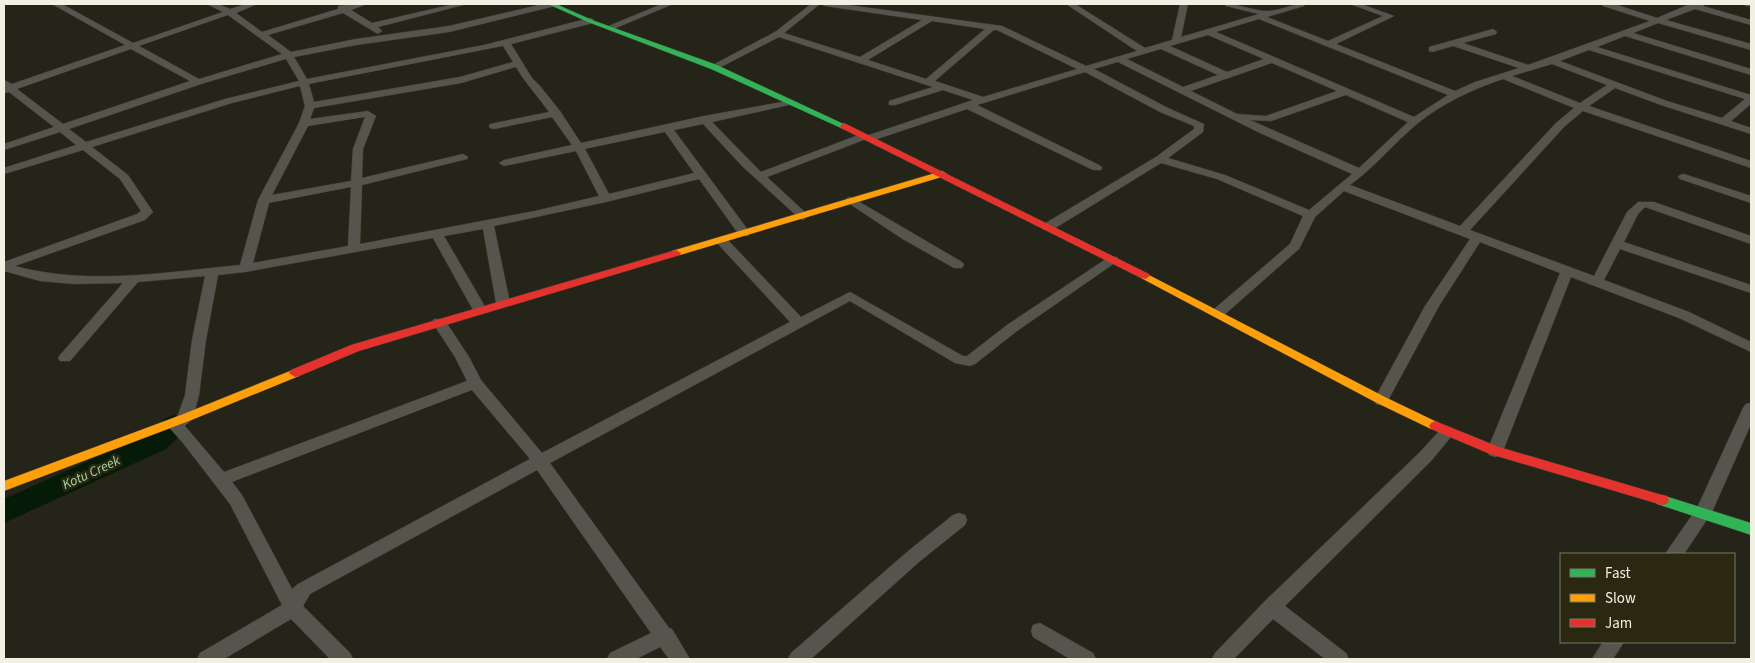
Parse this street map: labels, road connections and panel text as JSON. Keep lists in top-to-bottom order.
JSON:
{
  "water": ["Kotu Creek"],
  "legend": ["Fast", "Slow", "Jam"]
}
